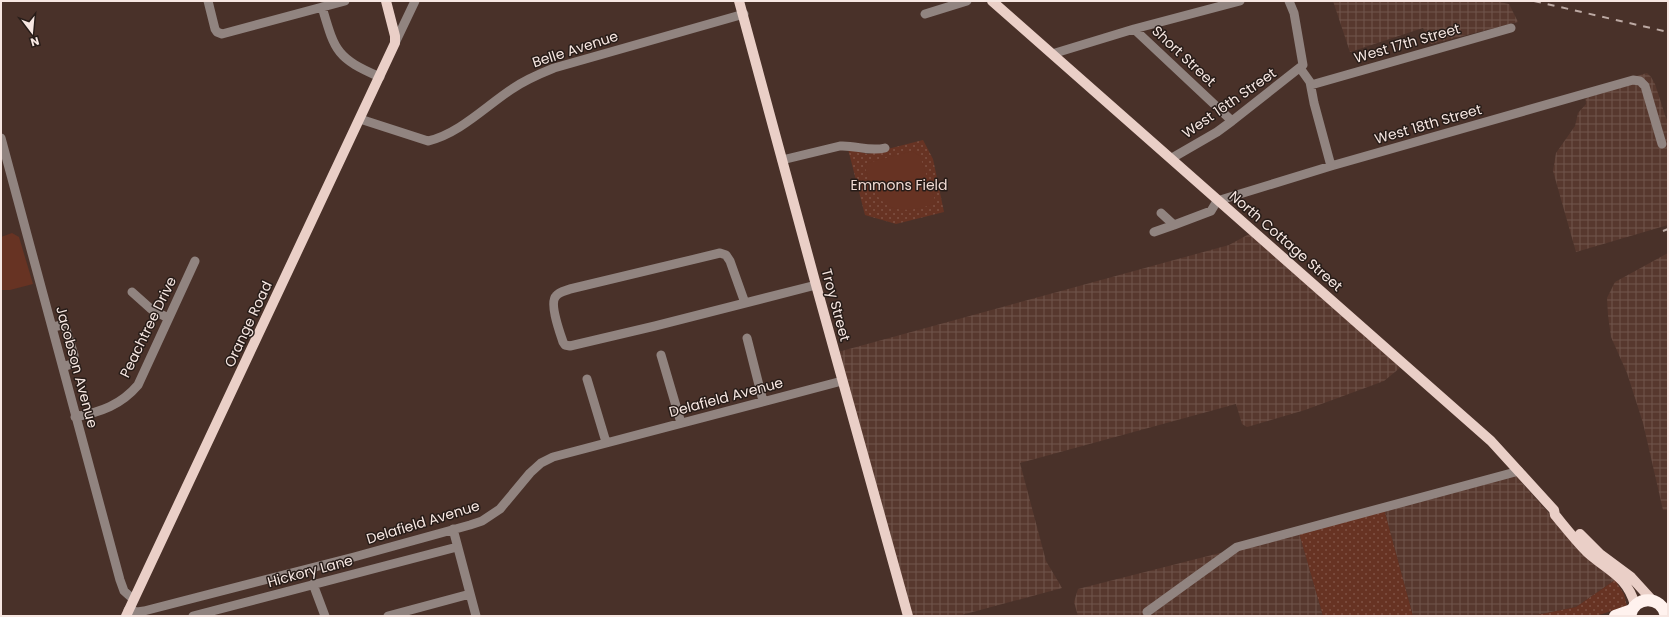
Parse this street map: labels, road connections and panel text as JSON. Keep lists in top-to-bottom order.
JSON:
{
  "streets": {
    "highway": ["North Cottage Street"],
    "main road": ["Troy Street", "Orange Road"],
    "street": [
      "West 17th Street",
      "Belle Avenue",
      "Short Street",
      "West 16th Street",
      "West 18th Street",
      "Peachtree Drive",
      "Jacobson Avenue",
      "Delafield Avenue",
      "Hickory Lane"
    ]
  },
  "crossings": [
    ["Belle Avenue", "Troy Street"],
    ["Belle Avenue", "Orange Road"],
    ["Short Street", "West 16th Street"],
    ["West 16th Street", "North Cottage Street"],
    ["West 18th Street", "North Cottage Street"],
    ["Troy Street", "Delafield Avenue"],
    ["Orange Road", "Jacobson Avenue"],
    ["Orange Road", "Delafield Avenue"],
    ["Peachtree Drive", "Jacobson Avenue"]
  ],
  "parks": ["Emmons Field"],
  "north": "bottom"
}
